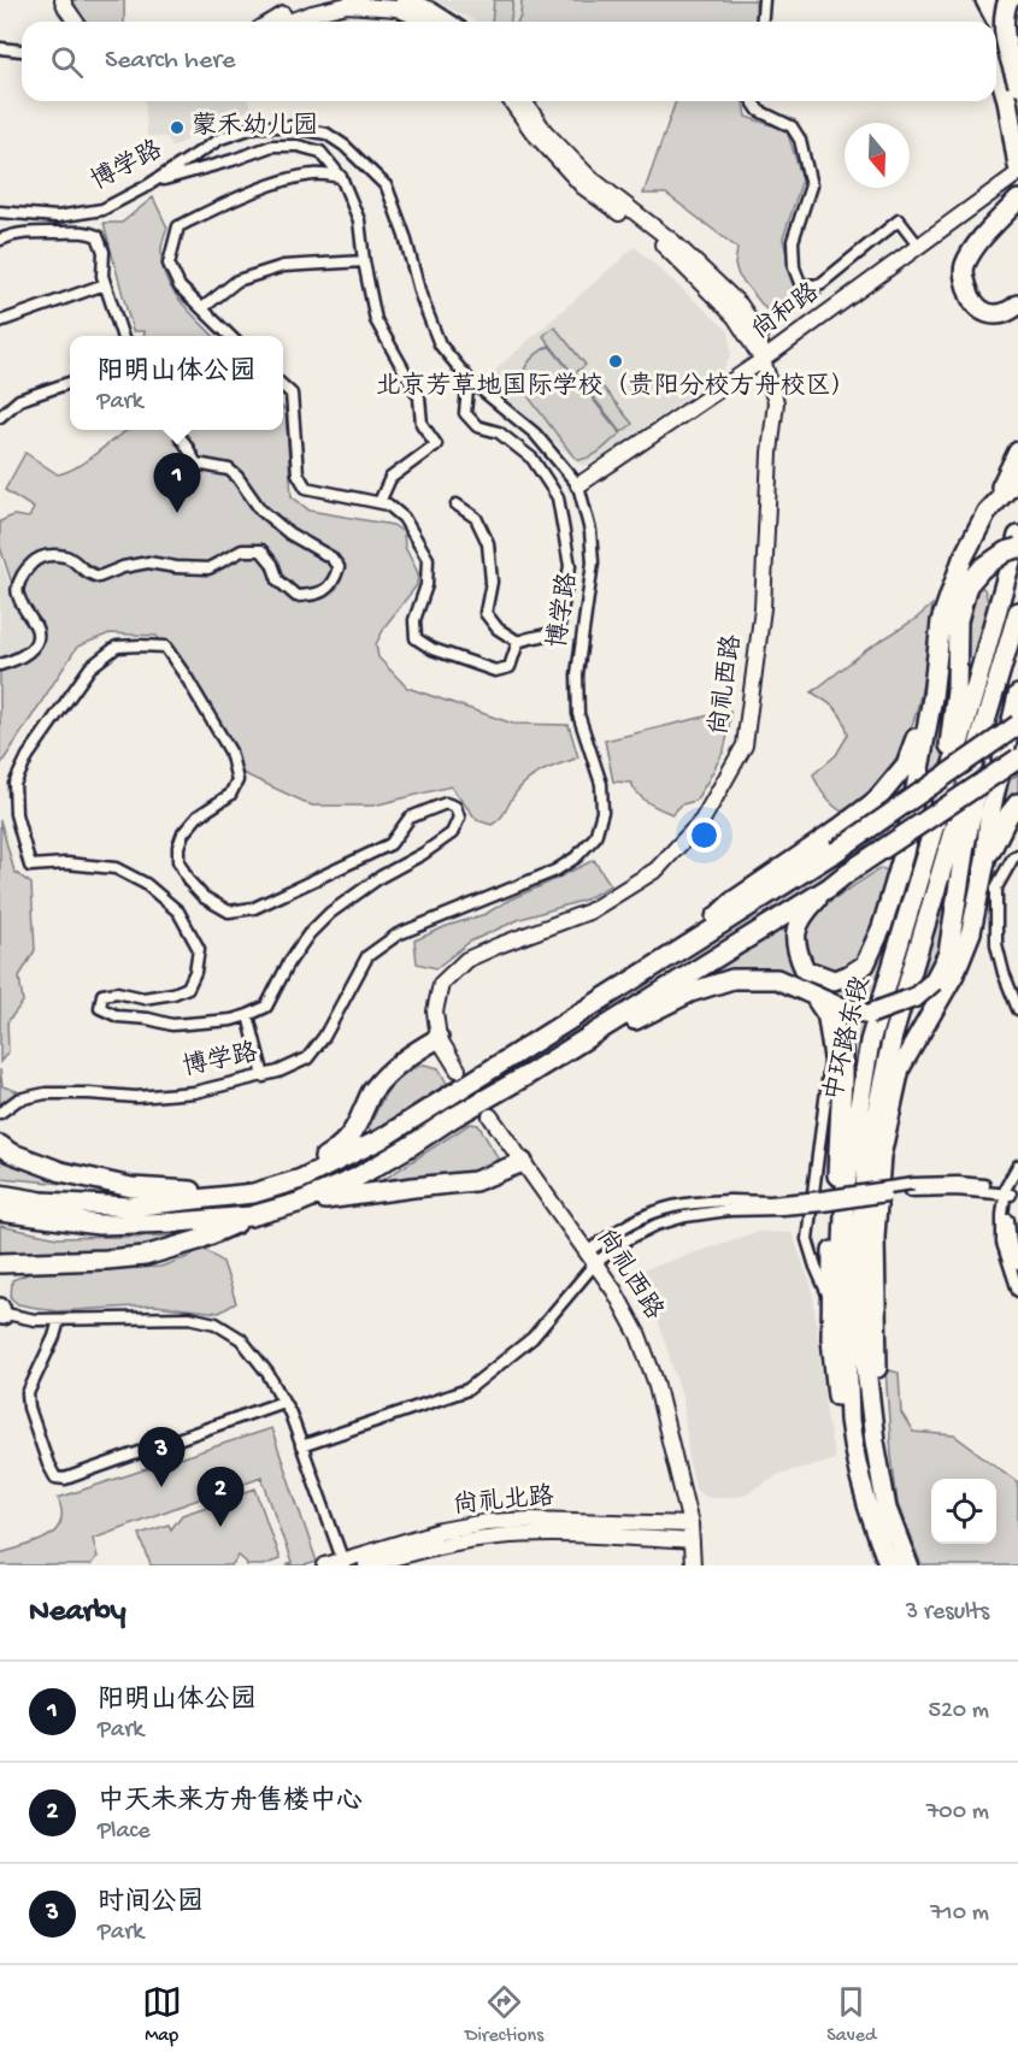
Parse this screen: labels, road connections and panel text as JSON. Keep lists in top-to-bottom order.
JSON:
{
  "streets": {
    "highway": ["中环路东段"],
    "street": [
      "博学路",
      "尚和路",
      "尚礼西路",
      "尚礼北路"
    ]
  },
  "crossings": [
    ["博学路", "尚和路"],
    ["尚和路", "尚礼西路"],
    ["尚礼西路", "尚礼北路"]
  ],
  "places": ["蒙禾幼儿园", "北京芳草地国际学校（贵阳分校方舟校区）"],
  "north": "bottom",
  "page": {
    "search": "Search here",
    "popup": ["阳明山体公园", "Park"],
    "pins": ["1", "3", "2"],
    "heading": ["Nearby", "3 results"],
    "list": [
      {
        "mark": "1",
        "name": "阳明山体公园",
        "note": "Park",
        "value": "520 m"
      },
      {
        "mark": "2",
        "name": "中天未来方舟售楼中心",
        "note": "Place",
        "value": "700 m"
      },
      {
        "mark": "3",
        "name": "时间公园",
        "note": "Park",
        "value": "710 m"
      }
    ],
    "nav": ["Map", "Directions", "Saved"]
  }
}
